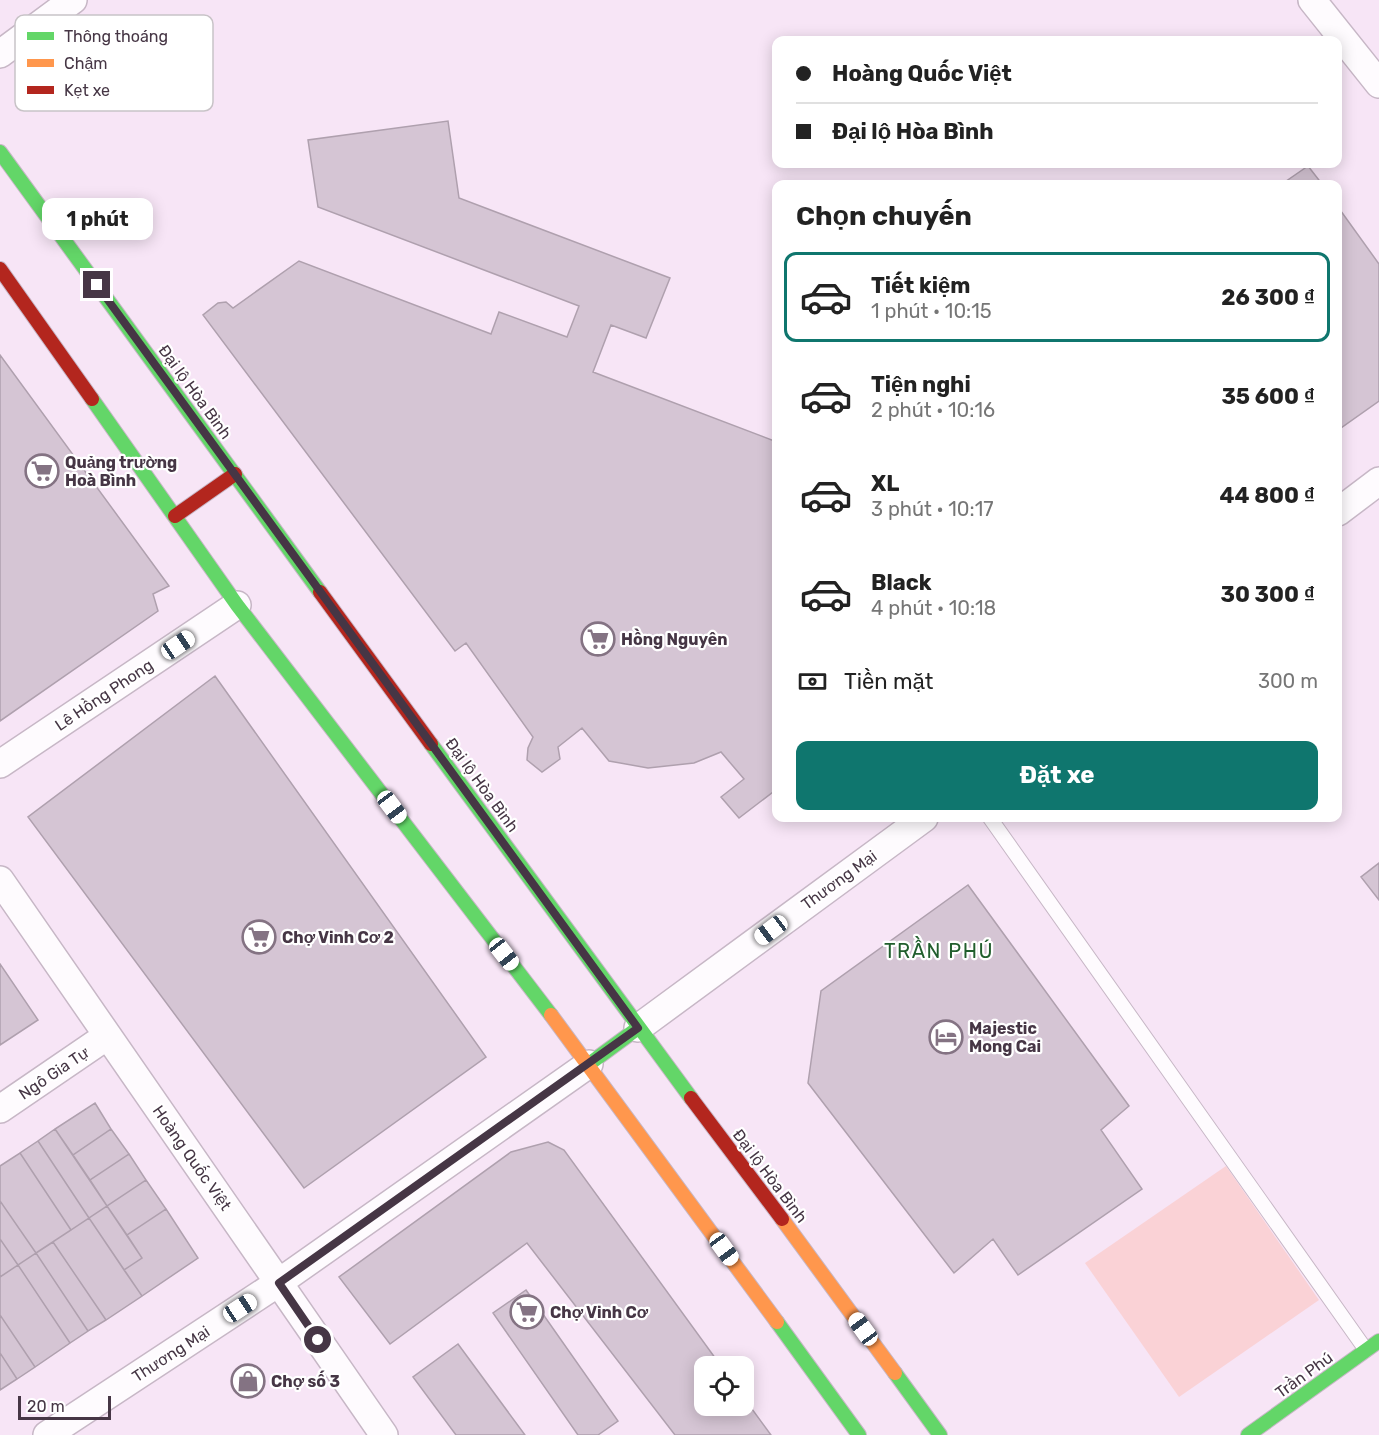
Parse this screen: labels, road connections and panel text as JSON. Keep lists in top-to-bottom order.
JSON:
{
  "streets": {
    "main road": ["Đại lộ Hòa Bình", "Trần Phú"],
    "street": [
      "Lê Hồng Phong",
      "Thương Mại",
      "Ngô Gia Tự",
      "Hoàng Quốc Việt"
    ]
  },
  "crossings": [
    ["Đại lộ Hòa Bình", "Thương Mại"],
    ["Thương Mại", "Hoàng Quốc Việt"],
    ["Ngô Gia Tự", "Hoàng Quốc Việt"]
  ],
  "districts": ["TRẦN PHÚ"],
  "places": {
    "supermarket": [
      "Quảng trường Hoà Bình",
      "Hồng Nguyên",
      "Chợ Vinh Cơ 2",
      "Chợ Vinh Cơ"
    ],
    "hotel": ["Majestic Mong Cai"],
    "shop": ["Chợ số 3"]
  },
  "legend": ["Thông thoáng", "Chậm", "Kẹt xe"],
  "scale_bar": "20 m",
  "page": {
    "banner": ["Hoàng Quốc Việt", "Đại lộ Hòa Bình"],
    "heading": "Chọn chuyến",
    "bubble": "1 phút",
    "list": [
      {
        "name": "Tiết kiệm",
        "note": "1 phút · 10:15",
        "value": "26 300 ₫"
      },
      {
        "name": "Tiện nghi",
        "note": "2 phút · 10:16",
        "value": "35 600 ₫"
      },
      {
        "name": "XL",
        "note": "3 phút · 10:17",
        "value": "44 800 ₫"
      },
      {
        "name": "Black",
        "note": "4 phút · 10:18",
        "value": "30 300 ₫"
      }
    ],
    "pay": ["Tiền mặt", "300 m"],
    "buttons": "Đặt xe",
    "scale": "20 m"
  }
}
